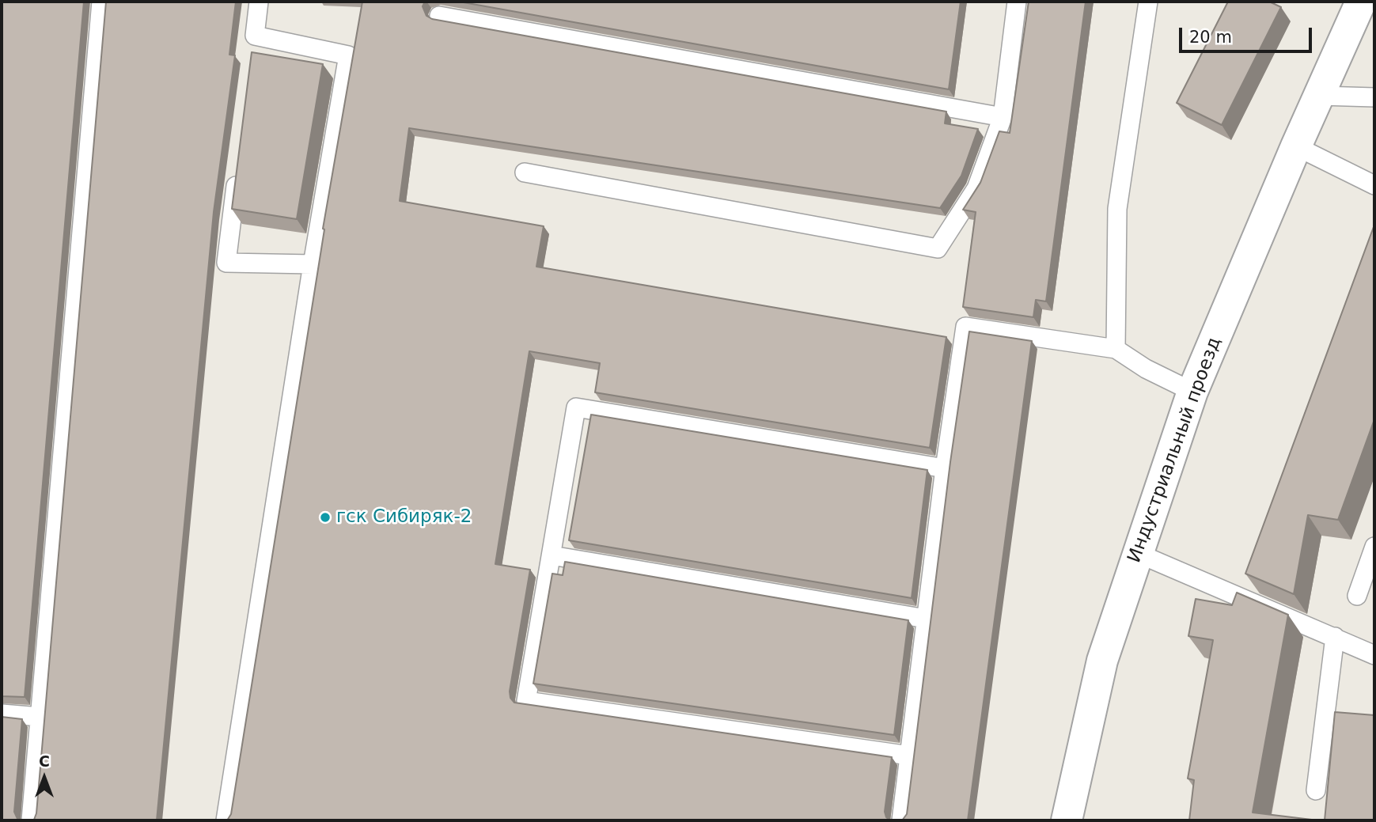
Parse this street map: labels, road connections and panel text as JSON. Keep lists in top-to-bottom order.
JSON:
{
  "streets": {
    "street": ["Индустриальный проезд"]
  },
  "places": ["гск Сибиряк-2"],
  "scale_bar": "20 m",
  "north": "top"
}
